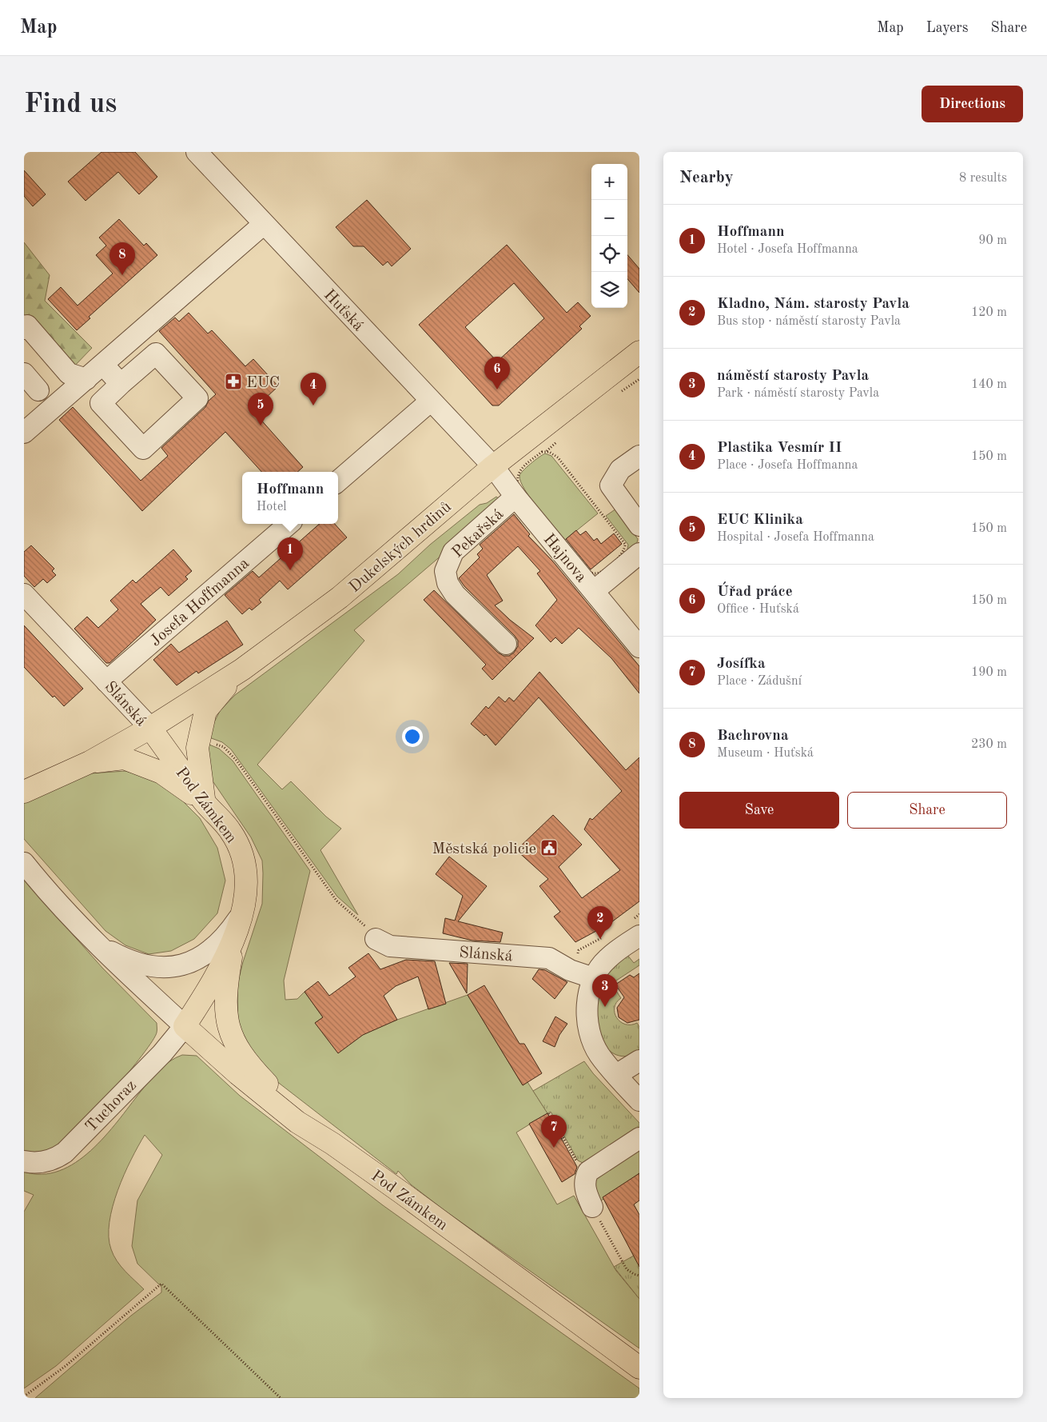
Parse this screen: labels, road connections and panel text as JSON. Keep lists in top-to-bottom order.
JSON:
{
  "streets": {
    "main road": ["Dukelských hrdinů", "Slánská", "Pod Zámkem"],
    "street": [
      "Huťská",
      "Pekařská",
      "Hajnova",
      "Josefa Hoffmanna",
      "Tuchoraz"
    ]
  },
  "crossings": [
    ["Huťská", "Dukelských hrdinů"],
    ["Huťská", "Hajnova"],
    ["Pekařská", "Hajnova"],
    ["Dukelských hrdinů", "Hajnova"],
    ["Dukelských hrdinů", "Slánská"],
    ["Dukelských hrdinů", "Pod Zámkem"],
    ["Josefa Hoffmanna", "Slánská"],
    ["Slánská", "Pod Zámkem"],
    ["Pod Zámkem", "Tuchoraz"]
  ],
  "places": {
    "pharmacy": ["EUC"],
    "public building": ["Městská policie"]
  },
  "page": {
    "header": "Map",
    "nav": ["Map", "Layers", "Share"],
    "buttons": [
      "Directions",
      ["Save", "Share"]
    ],
    "title": "Find us",
    "heading": ["Nearby", "8 results"],
    "map_buttons": ["+", "−"],
    "list": [
      {
        "mark": "1",
        "name": "Hoffmann",
        "note": "Hotel · Josefa Hoffmanna",
        "value": "90 m"
      },
      {
        "mark": "2",
        "name": "Kladno, Nám. starosty Pavla",
        "note": "Bus stop · náměstí starosty Pavla",
        "value": "120 m"
      },
      {
        "mark": "3",
        "name": "náměstí starosty Pavla",
        "note": "Park · náměstí starosty Pavla",
        "value": "140 m"
      },
      {
        "mark": "4",
        "name": "Plastika Vesmír II",
        "note": "Place · Josefa Hoffmanna",
        "value": "150 m"
      },
      {
        "mark": "5",
        "name": "EUC Klinika",
        "note": "Hospital · Josefa Hoffmanna",
        "value": "150 m"
      },
      {
        "mark": "6",
        "name": "Úřad práce",
        "note": "Office · Huťská",
        "value": "150 m"
      },
      {
        "mark": "7",
        "name": "Josífka",
        "note": "Place · Zádušní",
        "value": "190 m"
      },
      {
        "mark": "8",
        "name": "Bachrovna",
        "note": "Museum · Huťská",
        "value": "230 m"
      }
    ],
    "pins": [
      "8",
      "6",
      "4",
      "5",
      "1",
      "2",
      "3",
      "7"
    ],
    "popup": ["Hoffmann", "Hotel"]
  }
}
